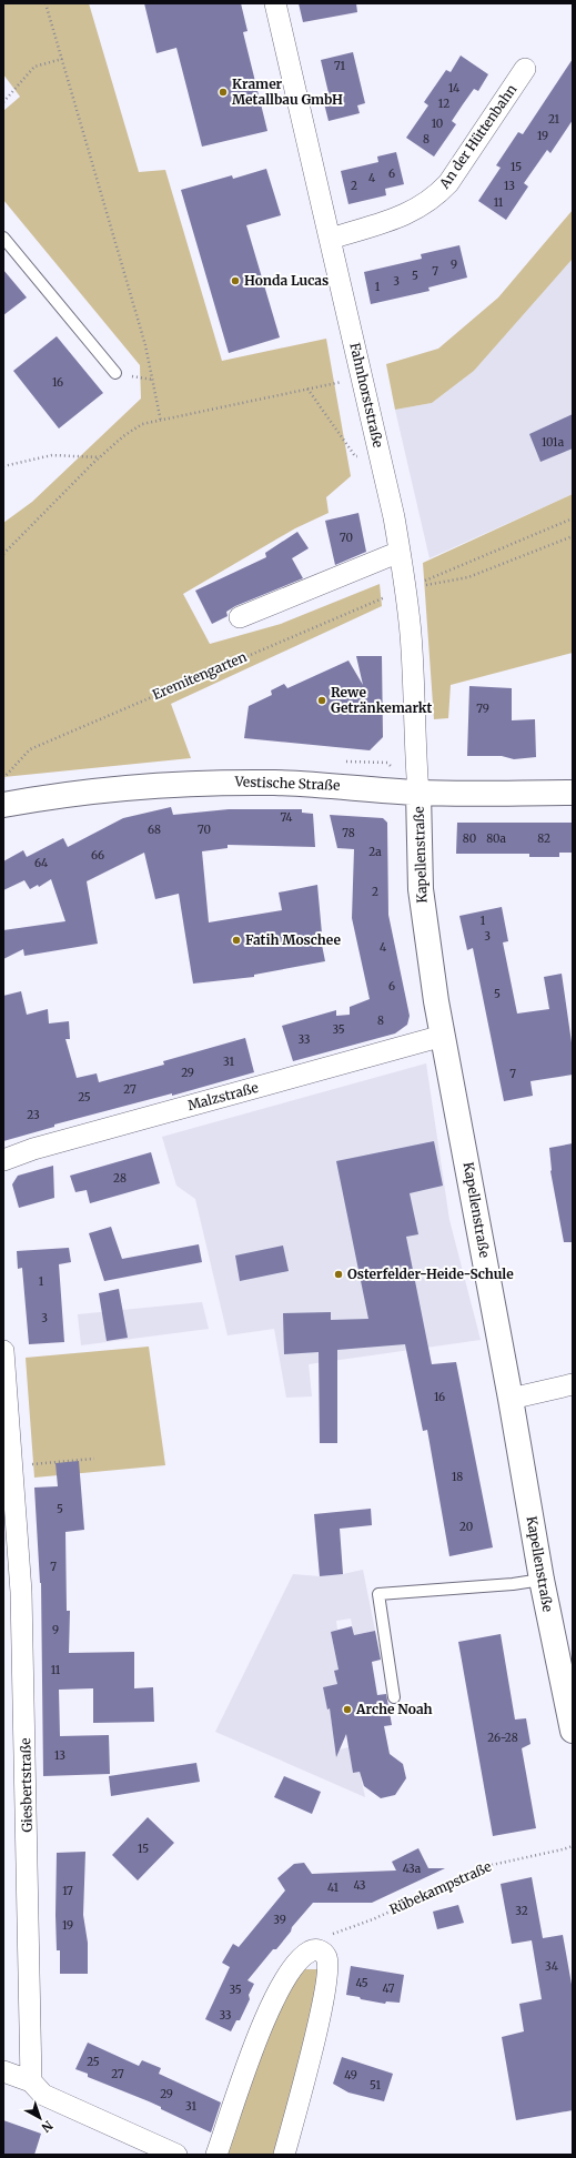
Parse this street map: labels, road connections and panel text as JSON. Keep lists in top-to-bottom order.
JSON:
{
  "streets": {
    "street": [
      "An der Hüttenbahn",
      "Fahnhorststraße",
      "Vestische Straße",
      "Kapellenstraße",
      "Malzstraße",
      "Giesbertstraße"
    ],
    "path": ["Eremitengarten", "Rübekampstraße"]
  },
  "crossings": [
    ["An der Hüttenbahn", "Fahnhorststraße"],
    ["Fahnhorststraße", "Eremitengarten"],
    ["Fahnhorststraße", "Vestische Straße"],
    ["Fahnhorststraße", "Kapellenstraße"],
    ["Vestische Straße", "Kapellenstraße"],
    ["Kapellenstraße", "Malzstraße"]
  ],
  "places": [
    "Kramer Metallbau GmbH",
    "Honda Lucas",
    "Rewe Getränkemarkt",
    "Fatih Moschee",
    "Osterfelder-Heide-Schule",
    "Arche Noah"
  ],
  "house_numbers": [
    "71",
    "14",
    "12",
    "21",
    "10",
    "19",
    "8",
    "15",
    "6",
    "4",
    "2",
    "13",
    "11",
    "9",
    "7",
    "5",
    "3",
    "1",
    "16",
    "101a",
    "70",
    "79",
    "74",
    "68",
    "70",
    "78",
    "80",
    "80a",
    "82",
    "2a",
    "66",
    "64",
    "2",
    "1",
    "3",
    "4",
    "6",
    "5",
    "8",
    "35",
    "33",
    "31",
    "29",
    "7",
    "27",
    "25",
    "23",
    "28",
    "1",
    "3",
    "16",
    "18",
    "5",
    "20",
    "7",
    "9",
    "11",
    "26-28",
    "13",
    "15",
    "43a",
    "43",
    "41",
    "17",
    "32",
    "39",
    "19",
    "34",
    "45",
    "47",
    "35",
    "33",
    "25",
    "27",
    "49",
    "51",
    "29",
    "31"
  ],
  "north": "bottom right"
}
